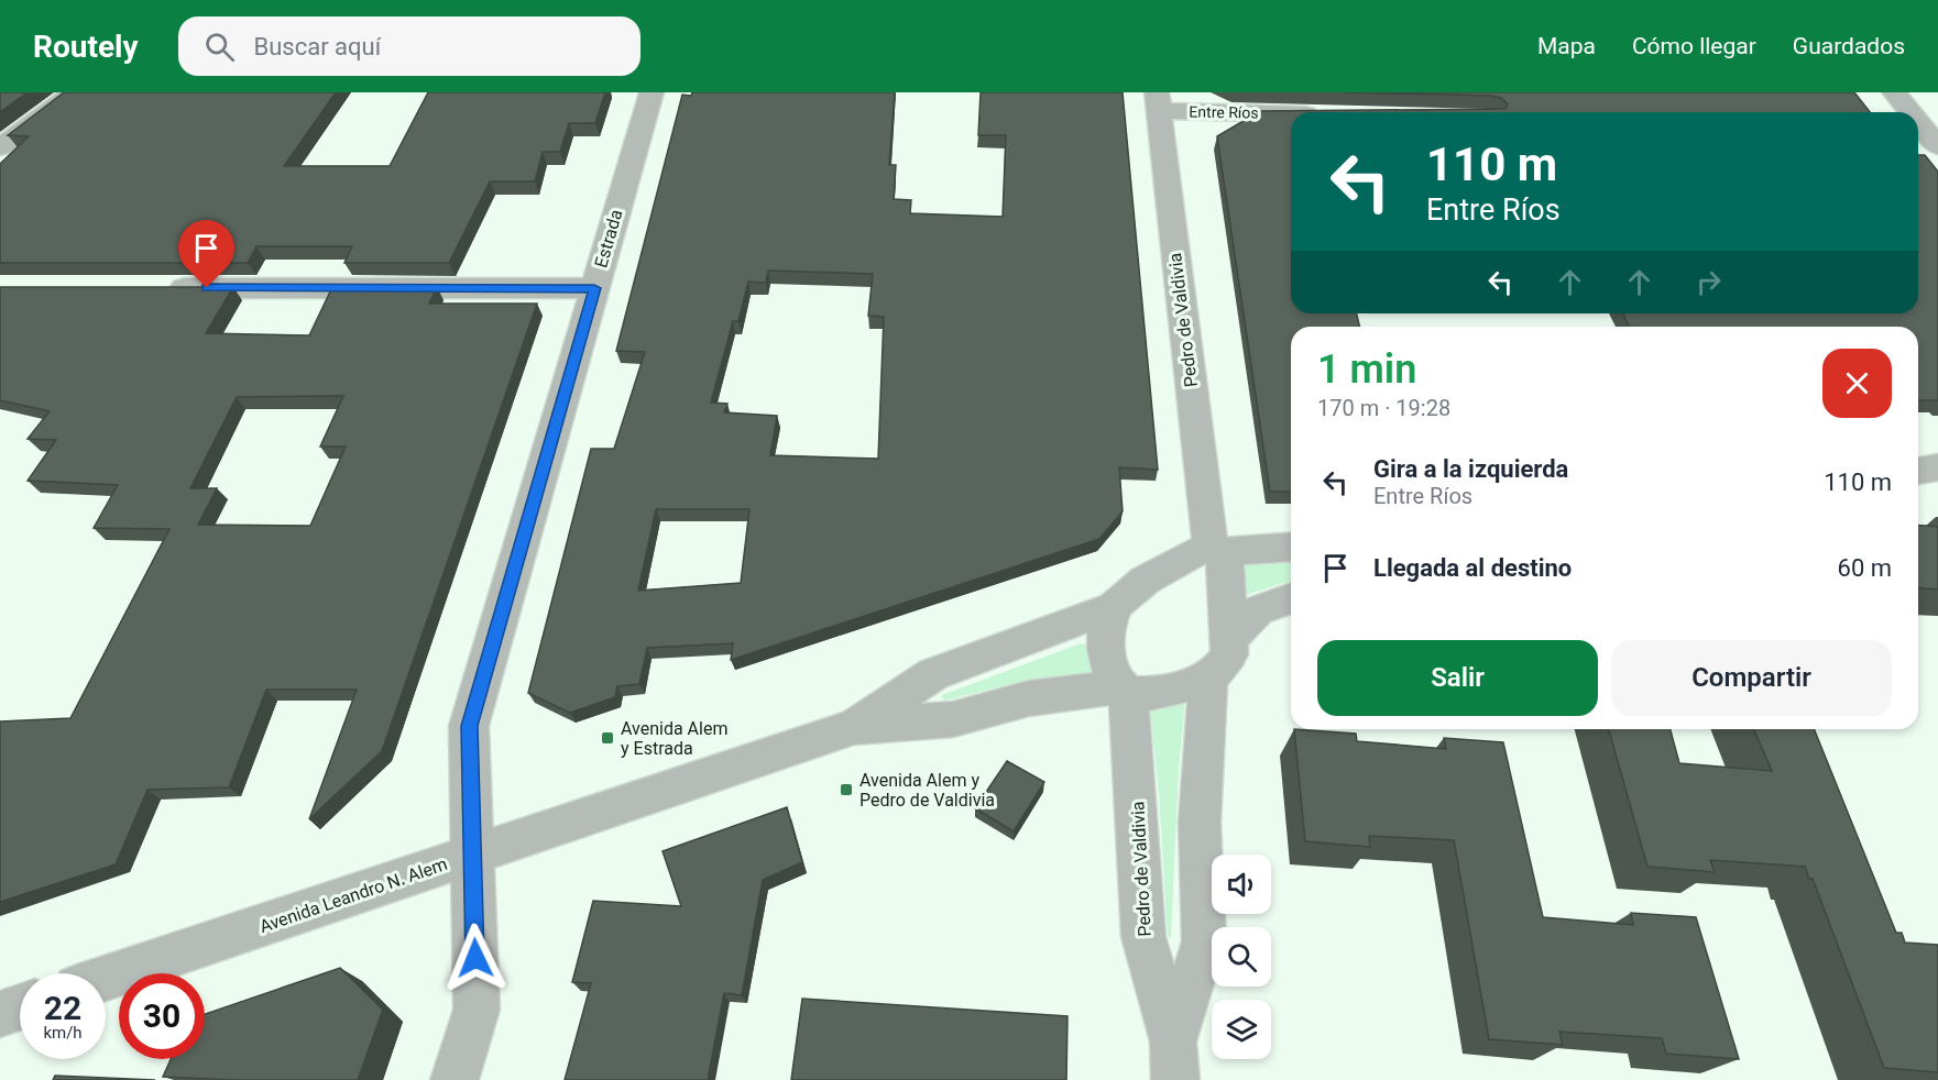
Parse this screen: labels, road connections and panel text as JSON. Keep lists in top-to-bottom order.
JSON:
{
  "streets": {
    "street": [
      "Entre Ríos",
      "Estrada",
      "Pedro de Valdivia",
      "Avenida Leandro N. Alem"
    ]
  },
  "crossings": [
    ["Entre Ríos", "Pedro de Valdivia"],
    ["Estrada", "Avenida Leandro N. Alem"],
    ["Pedro de Valdivia", "Avenida Leandro N. Alem"]
  ],
  "places": {
    "transit": ["Avenida Alem y Estrada", "Avenida Alem y Pedro de Valdivia"]
  },
  "page": {
    "header": "Routely",
    "search": "Buscar aquí",
    "nav": ["Mapa", "Cómo llegar", "Guardados"],
    "turn": ["110 m", "Entre Ríos"],
    "heading": ["1 min", "170 m · 19:28"],
    "list": [
      {
        "name": "Gira a la izquierda",
        "note": "Entre Ríos",
        "value": "110 m"
      },
      {
        "name": "Llegada al destino",
        "value": "60 m"
      }
    ],
    "buttons": ["Salir", "Compartir"],
    "speed": "22 km/h",
    "limit": "30"
  }
}
